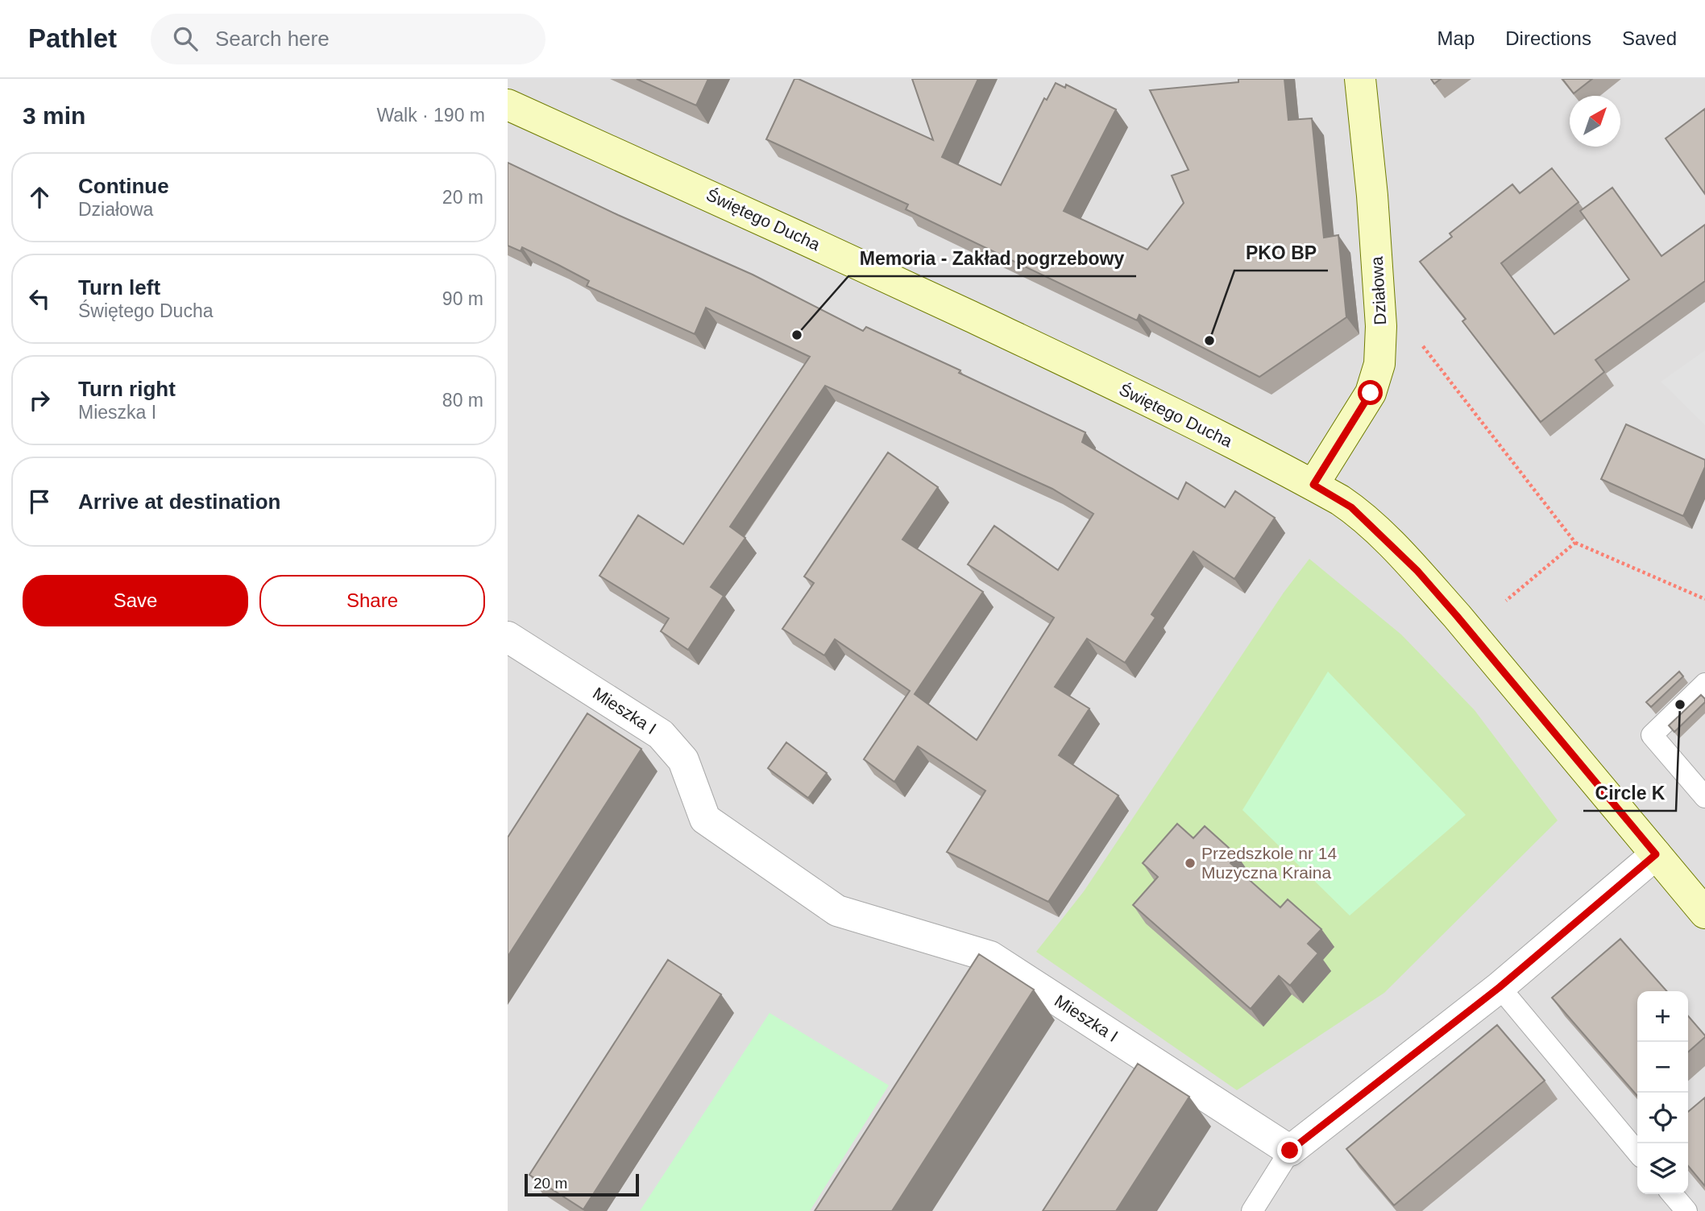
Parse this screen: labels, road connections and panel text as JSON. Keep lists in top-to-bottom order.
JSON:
{
  "streets": {
    "main road": ["Świętego Ducha", "Działowa"],
    "street": ["Mieszka I"]
  },
  "crossings": [
    ["Świętego Ducha", "Działowa"]
  ],
  "places": [
    "Memoria - Zakład pogrzebowy",
    "PKO BP",
    "Circle K",
    "Przedszkole nr 14 Muzyczna Kraina"
  ],
  "scale_bar": "20 m",
  "north": "top right",
  "page": {
    "header": "Pathlet",
    "search": "Search here",
    "nav": ["Map", "Directions", "Saved"],
    "heading": ["3 min", "Walk · 190 m"],
    "list": [
      ["Continue", "Działowa", "20 m"],
      ["Turn left", "Świętego Ducha", "90 m"],
      ["Turn right", "Mieszka I", "80 m"],
      "Arrive at destination"
    ],
    "buttons": ["Save", "Share"],
    "map_buttons": ["+", "−"],
    "scale": "20 m"
  }
}
